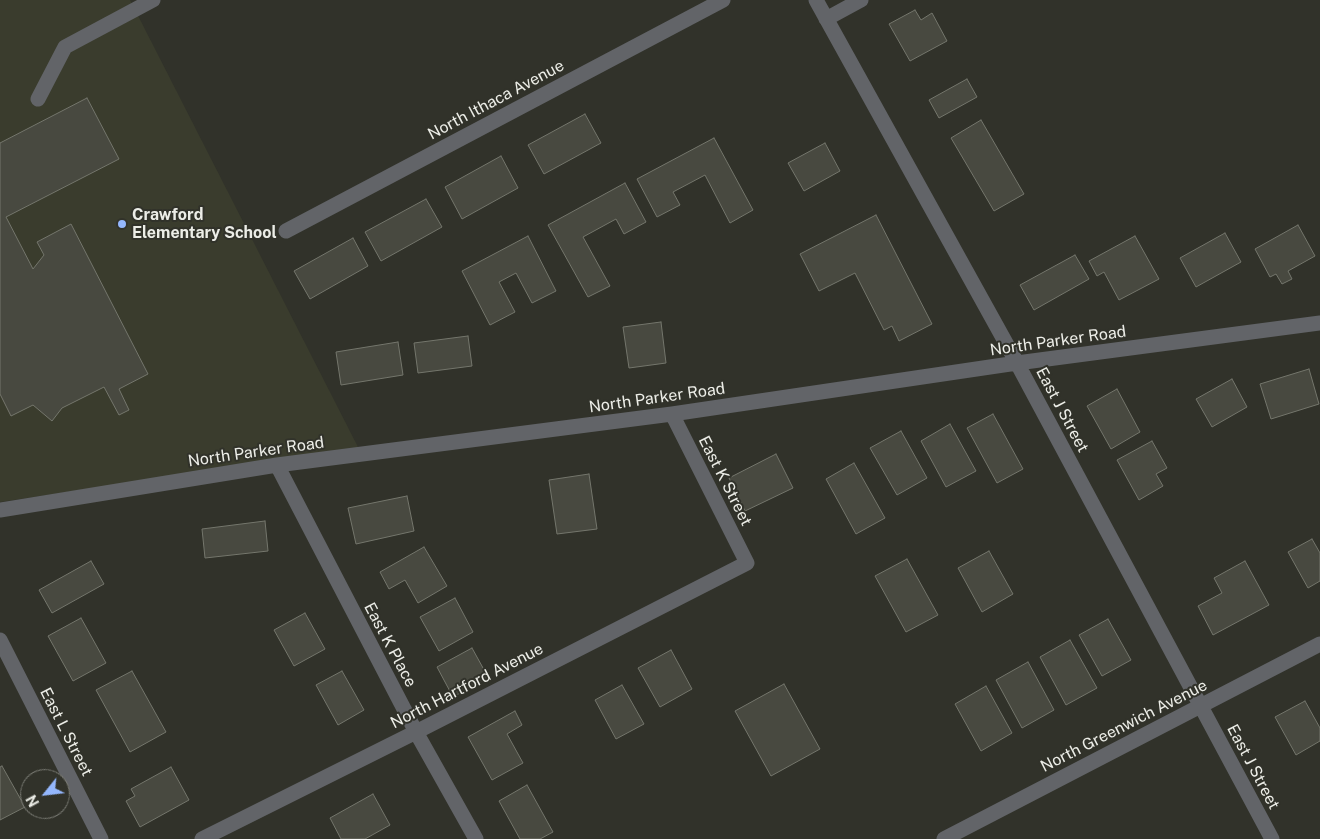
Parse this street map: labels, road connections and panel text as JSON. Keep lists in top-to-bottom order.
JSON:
{
  "streets": {
    "street": [
      "North Ithaca Avenue",
      "North Parker Road",
      "East J Street",
      "East K Street",
      "East K Place",
      "North Hartford Avenue",
      "North Greenwich Avenue",
      "East L Street"
    ]
  },
  "crossings": [
    ["North Parker Road", "East J Street"],
    ["North Parker Road", "East K Street"],
    ["North Parker Road", "East K Place"],
    ["East J Street", "North Greenwich Avenue"],
    ["East K Street", "North Hartford Avenue"],
    ["East K Place", "North Hartford Avenue"]
  ],
  "places": ["Crawford Elementary School"],
  "north": "bottom left"
}
